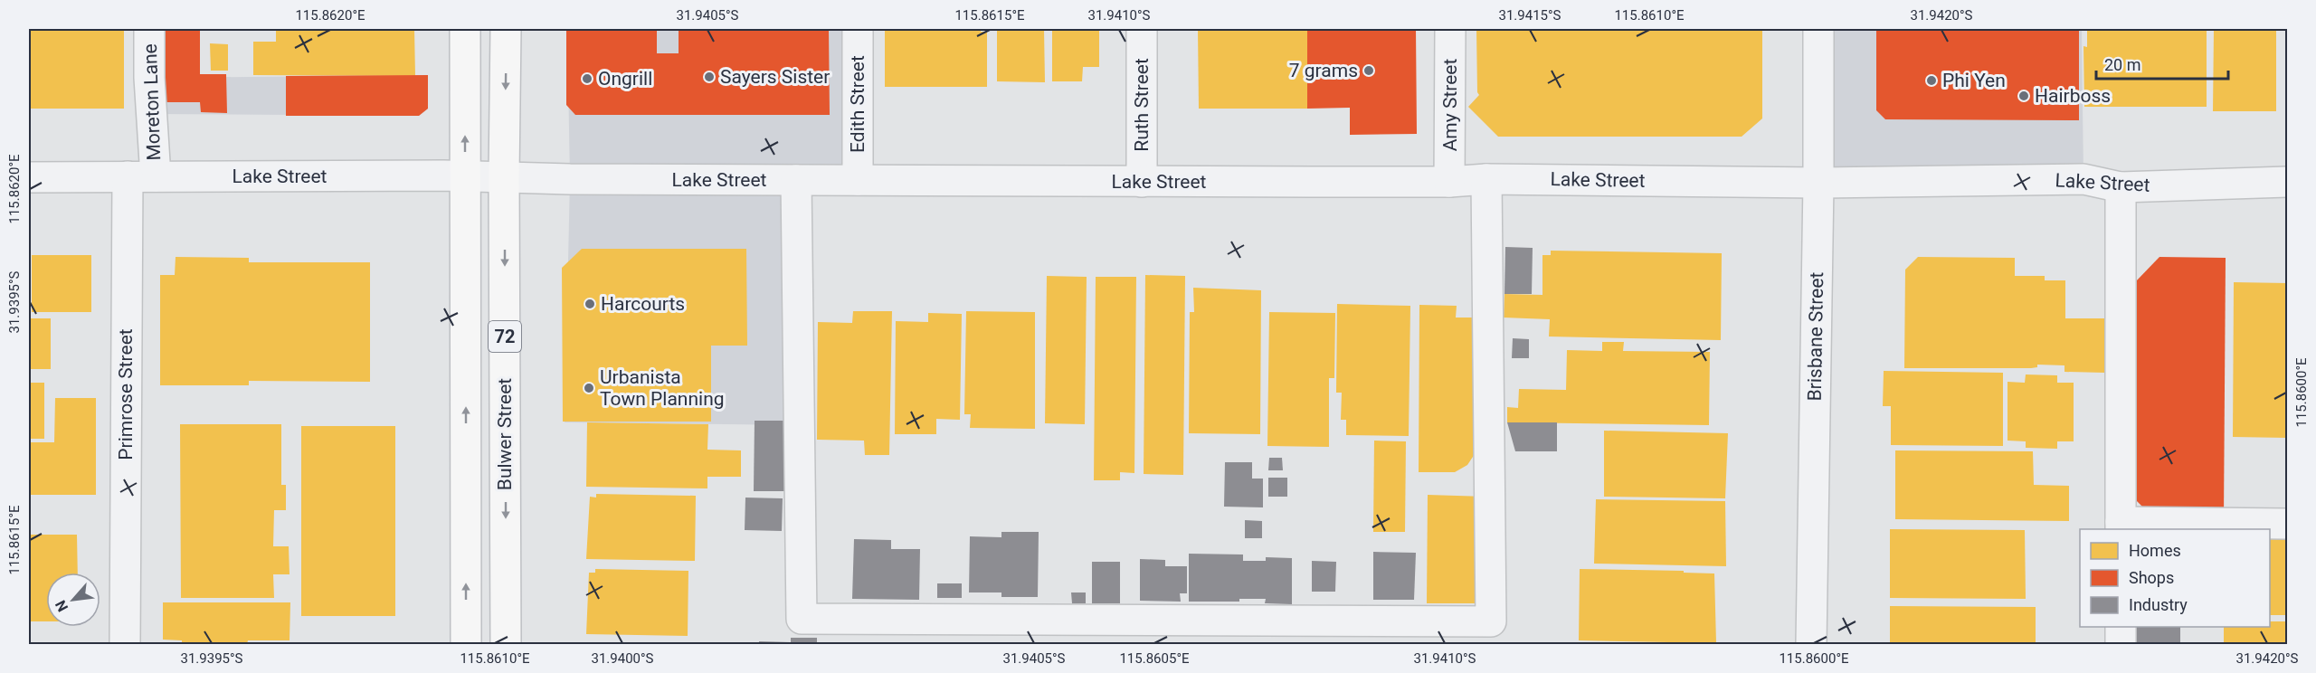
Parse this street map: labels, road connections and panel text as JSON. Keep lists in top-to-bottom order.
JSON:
{
  "streets": {
    "main road": ["72", "Bulwer Street"],
    "street": [
      "Moreton Lane",
      "Edith Street",
      "Ruth Street",
      "Amy Street",
      "Lake Street",
      "Brisbane Street",
      "Primrose Street"
    ]
  },
  "crossings": [
    ["Moreton Lane", "Lake Street"],
    ["Moreton Lane", "Primrose Street"],
    ["Edith Street", "Lake Street"],
    ["Ruth Street", "Lake Street"],
    ["Amy Street", "Lake Street"],
    ["Lake Street", "Brisbane Street"],
    ["Lake Street", "Primrose Street"],
    ["Lake Street", "Bulwer Street"]
  ],
  "places": [
    "7 grams",
    "Sayers Sister",
    "Ongrill",
    "Phi Yen",
    "Hairboss",
    "Harcourts",
    "Urbanista Town Planning"
  ],
  "legend": ["Homes", "Shops", "Industry"],
  "scale_bar": "20 m",
  "north": "bottom left",
  "coordinates": [
    "115.8620°E",
    "31.9405°S",
    "115.8615°E",
    "31.9410°S",
    "31.9415°S",
    "115.8610°E",
    "31.9420°S",
    "31.9395°S",
    "115.8600°E",
    "31.9400°S",
    "115.8605°E"
  ]
}
